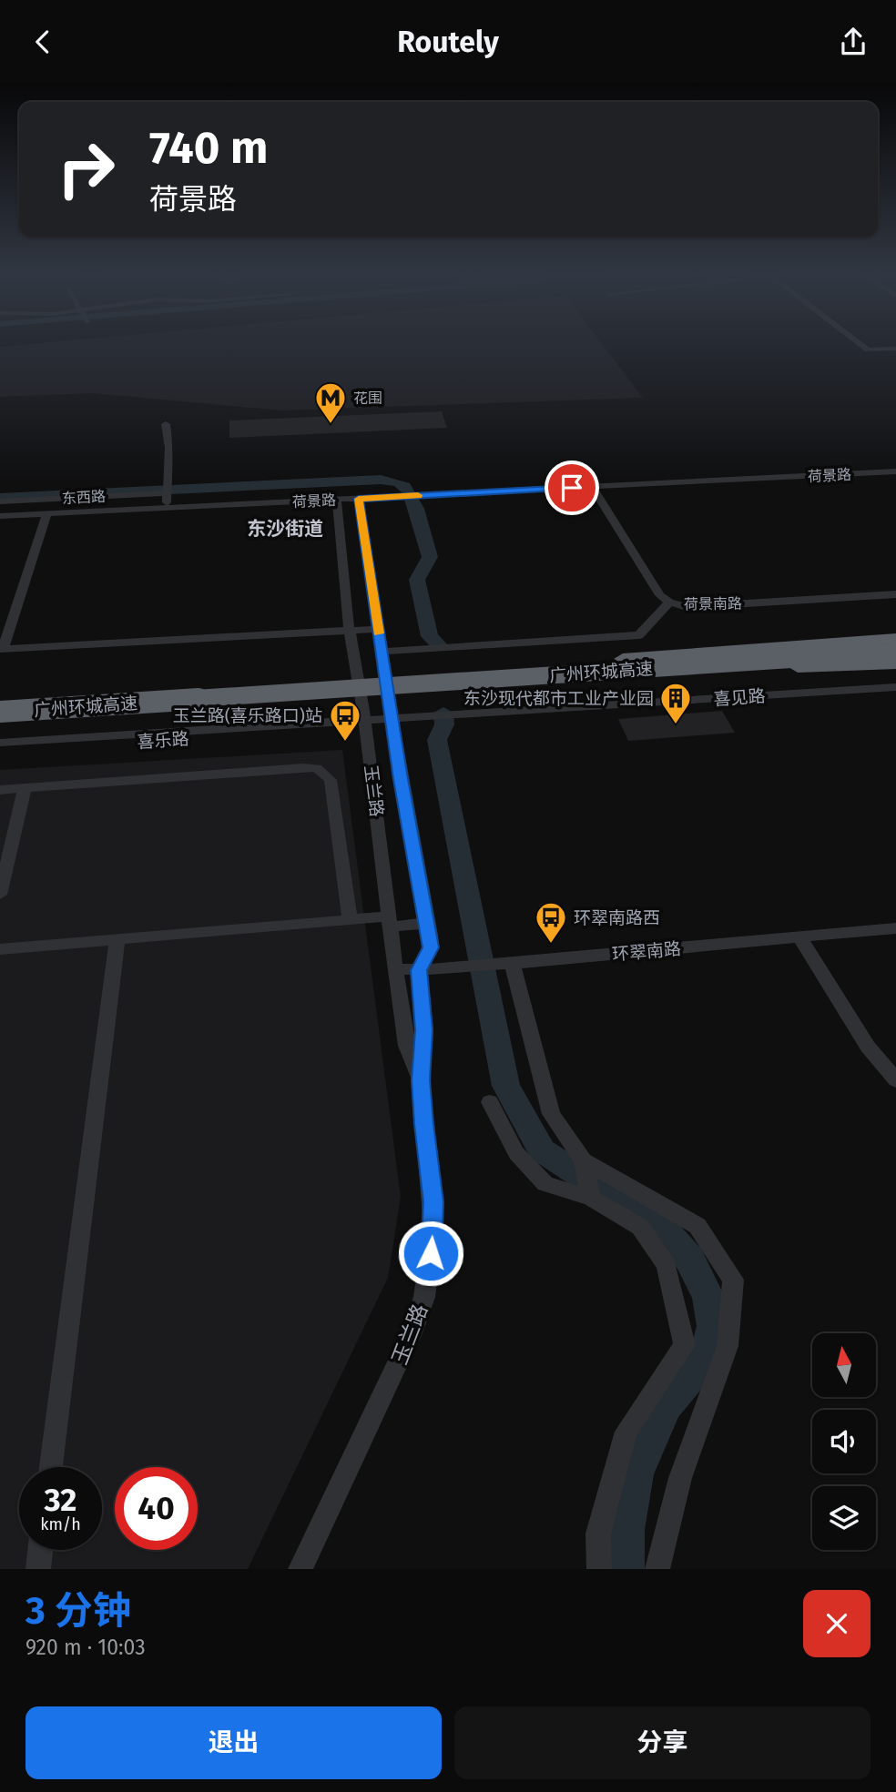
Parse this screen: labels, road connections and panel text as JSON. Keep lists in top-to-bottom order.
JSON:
{
  "streets": {
    "highway": ["广州环城高速"],
    "street": [
      "荷景路",
      "东西路",
      "荷景南路",
      "喜见路",
      "喜乐路",
      "玉兰路",
      "环翠南路"
    ]
  },
  "crossings": [
    ["荷景路", "荷景南路"],
    ["荷景路", "玉兰路"],
    ["喜见路", "喜乐路"],
    ["喜见路", "玉兰路"],
    ["喜乐路", "玉兰路"],
    ["玉兰路", "环翠南路"]
  ],
  "districts": ["东沙街道"],
  "places": {
    "metro station": ["花围"],
    "building": ["东沙现代都市工业产业园"],
    "bus stop": ["玉兰路(喜乐路口)站", "环翠南路西"]
  },
  "north": "top",
  "page": {
    "header": "Routely",
    "turn": ["740 m", "荷景路"],
    "speed": "32 km/h",
    "limit": "40",
    "heading": ["3 分钟", "920 m · 10:03"],
    "buttons": ["退出", "分享"]
  }
}
